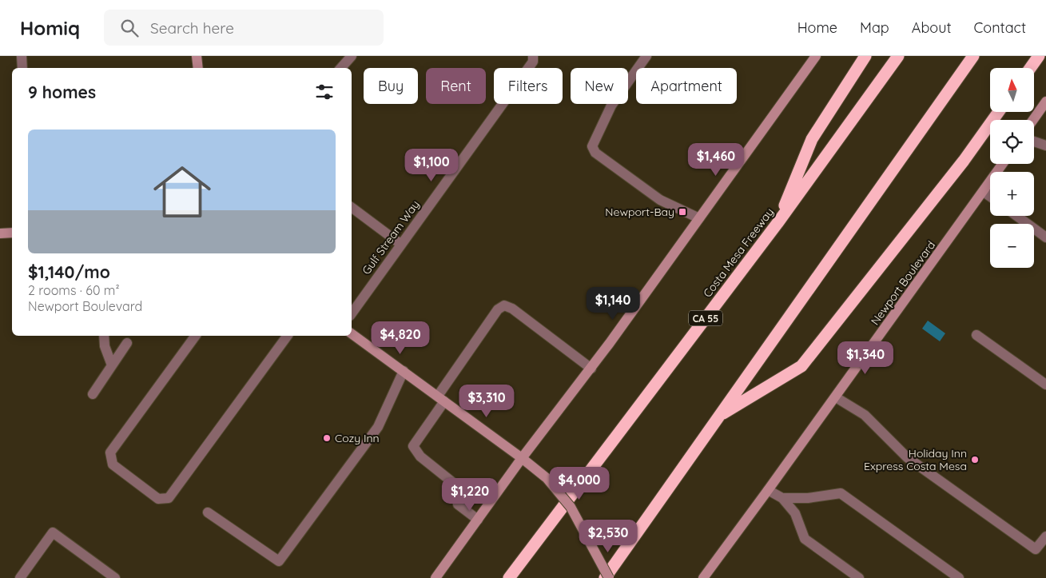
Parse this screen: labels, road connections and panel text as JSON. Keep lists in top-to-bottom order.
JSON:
{
  "streets": {
    "highway": ["Costa Mesa Freeway", "CA 55"],
    "main road": ["Newport Boulevard"],
    "street": ["Gulf Stream Way"]
  },
  "places": {
    "transit": ["Newport-Bay"],
    "other": ["Cozy Inn", "Holiday Inn Express Costa Mesa"]
  },
  "north": "top",
  "page": {
    "header": "Homiq",
    "search": "Search here",
    "nav": [
      "Home",
      "Map",
      "About",
      "Contact"
    ],
    "map_buttons": ["+", "−"],
    "chip": [
      "Buy",
      "Rent",
      "Filters",
      "New",
      "Apartment"
    ],
    "heading": "9 homes",
    "list": [
      {
        "name": "$1,140/mo",
        "note": "2 rooms · 60 m² · Newport Boulevard"
      }
    ],
    "price": [
      "$1,460",
      "$1,100",
      "$1,140",
      "$4,820",
      "$1,340",
      "$3,310",
      "$4,000",
      "$1,220",
      "$2,530"
    ]
  }
}
